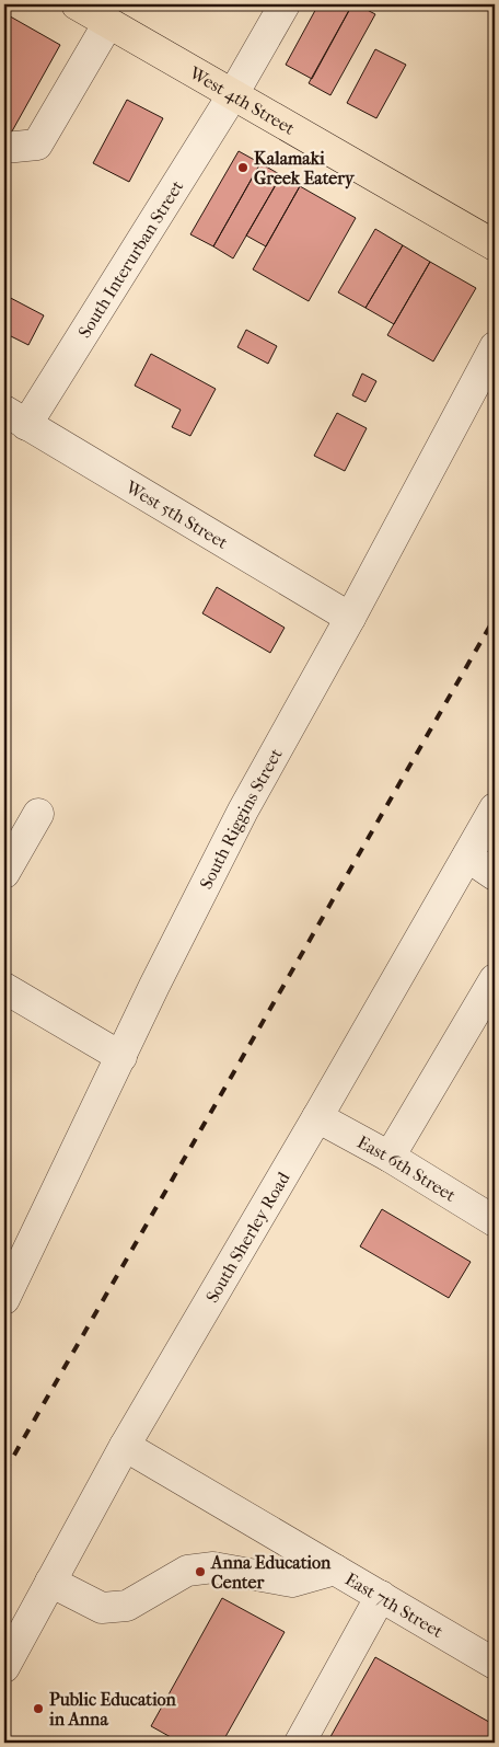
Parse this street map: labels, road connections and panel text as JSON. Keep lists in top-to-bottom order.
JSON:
{
  "streets": {
    "main road": ["West 4th Street"],
    "street": [
      "South Interurban Street",
      "West 5th Street",
      "South Riggins Street",
      "East 6th Street",
      "South Sherley Road",
      "East 7th Street"
    ]
  },
  "crossings": [
    ["West 4th Street", "South Interurban Street"],
    ["South Interurban Street", "West 5th Street"],
    ["West 5th Street", "South Riggins Street"],
    ["East 6th Street", "South Sherley Road"],
    ["South Sherley Road", "East 7th Street"]
  ],
  "places": ["Kalamaki Greek Eatery", "Anna Education Center", "Public Education in Anna"]
}
